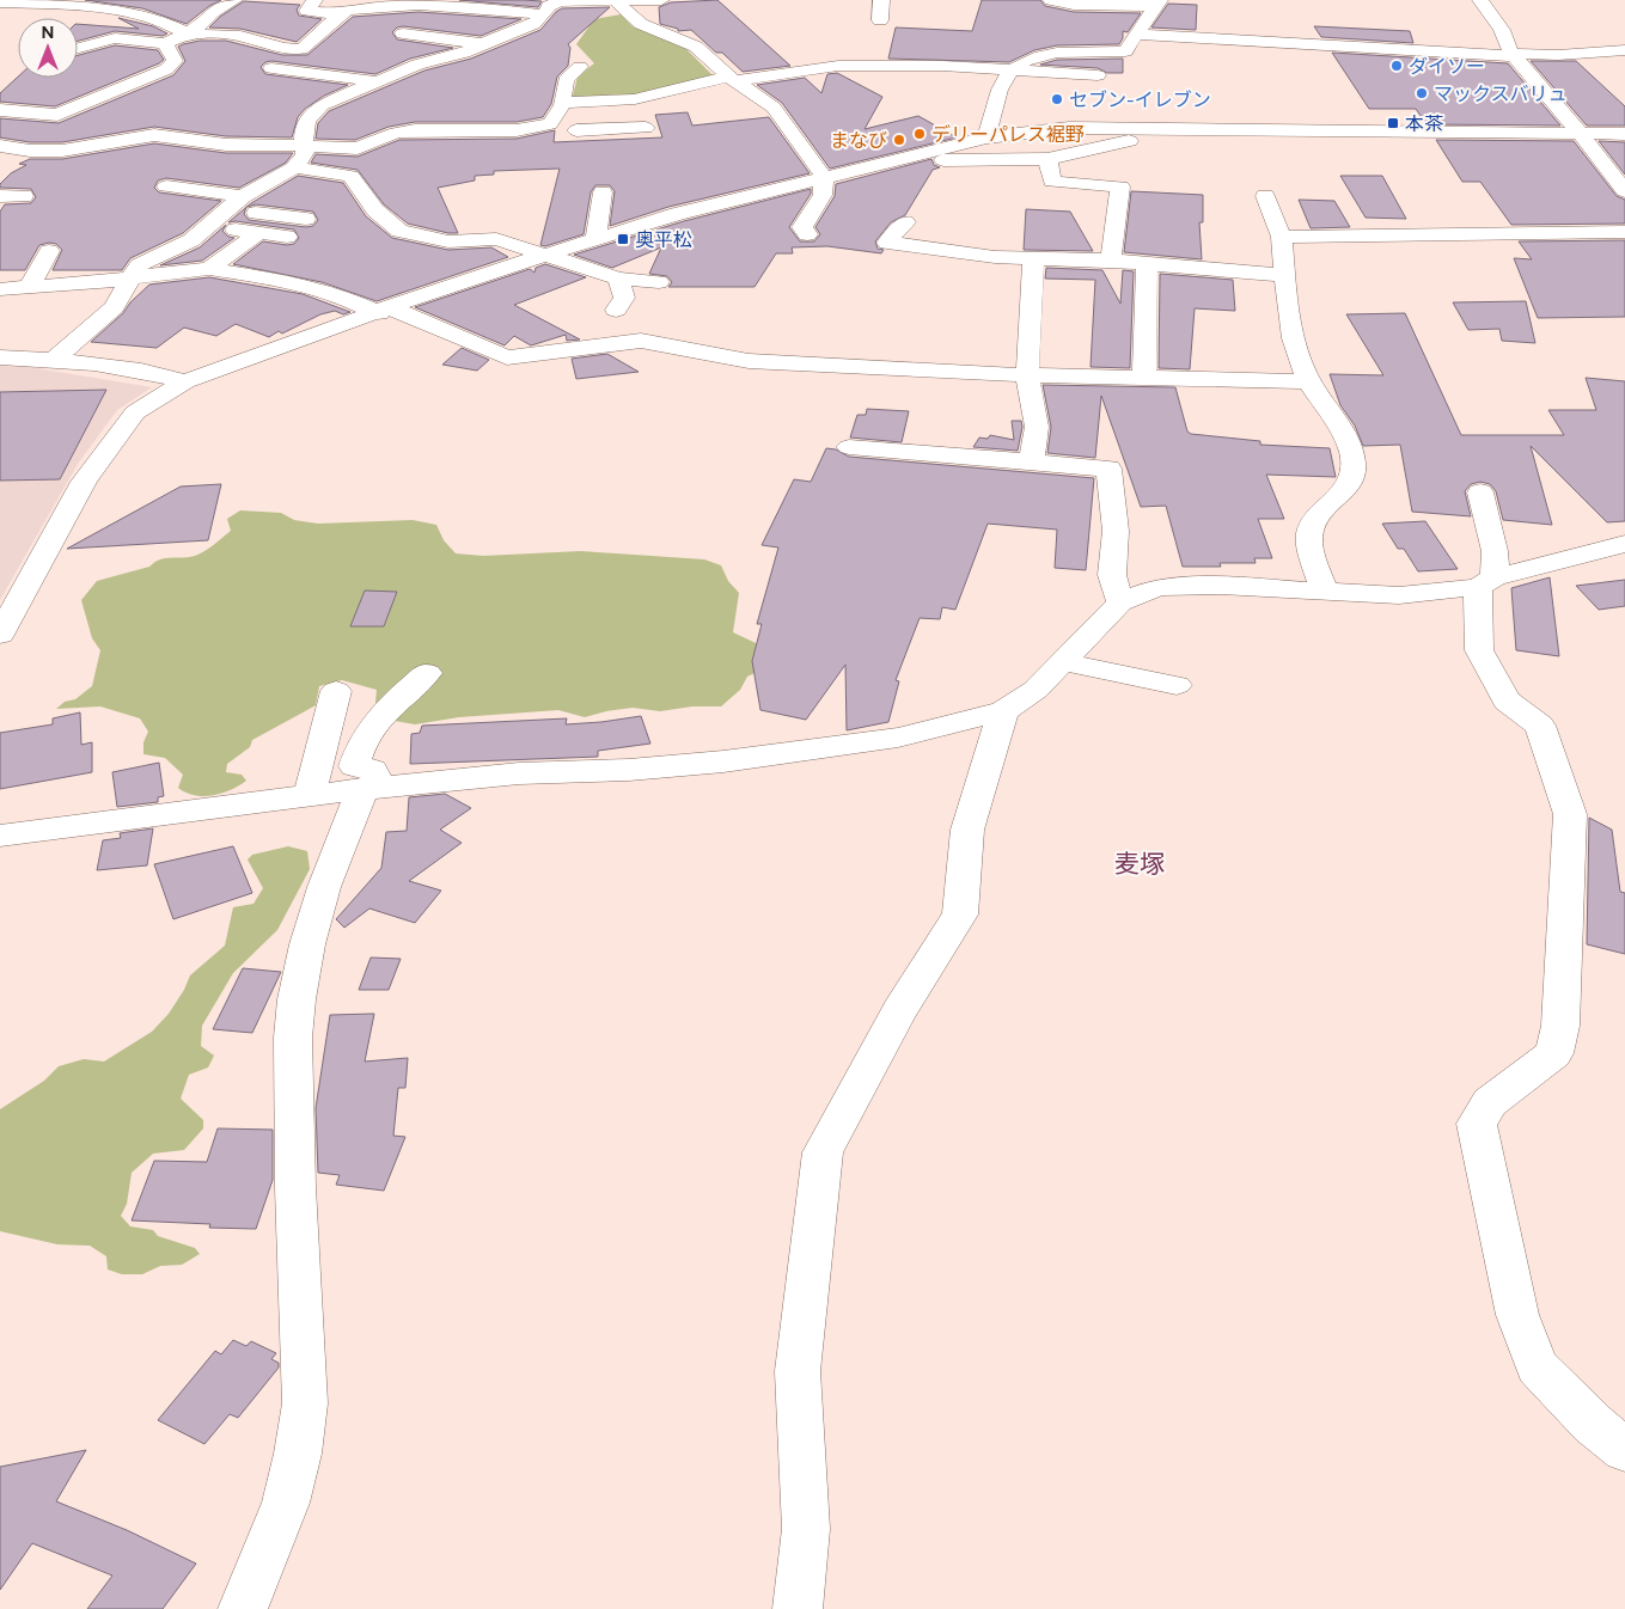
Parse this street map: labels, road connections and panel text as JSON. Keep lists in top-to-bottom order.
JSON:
{
  "districts": ["麦塚"],
  "places": {
    "other": [
      "ダイソー",
      "マックスバリュ",
      "セブン-イレブン",
      "デリーパレス裾野",
      "まなび"
    ],
    "transit": ["本茶", "奥平松"]
  },
  "north": "top"
}
